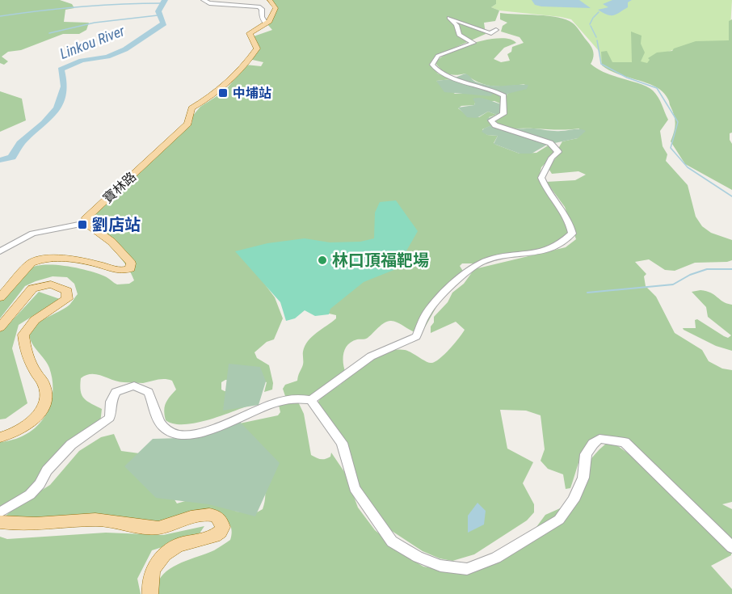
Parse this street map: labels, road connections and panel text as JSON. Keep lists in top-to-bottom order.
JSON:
{
  "streets": {
    "main road": ["寶林路"]
  },
  "water": ["Linkou River"],
  "places": {
    "transit": ["中埔站", "劉店站"],
    "other": ["林口頂福靶場"]
  }
}
